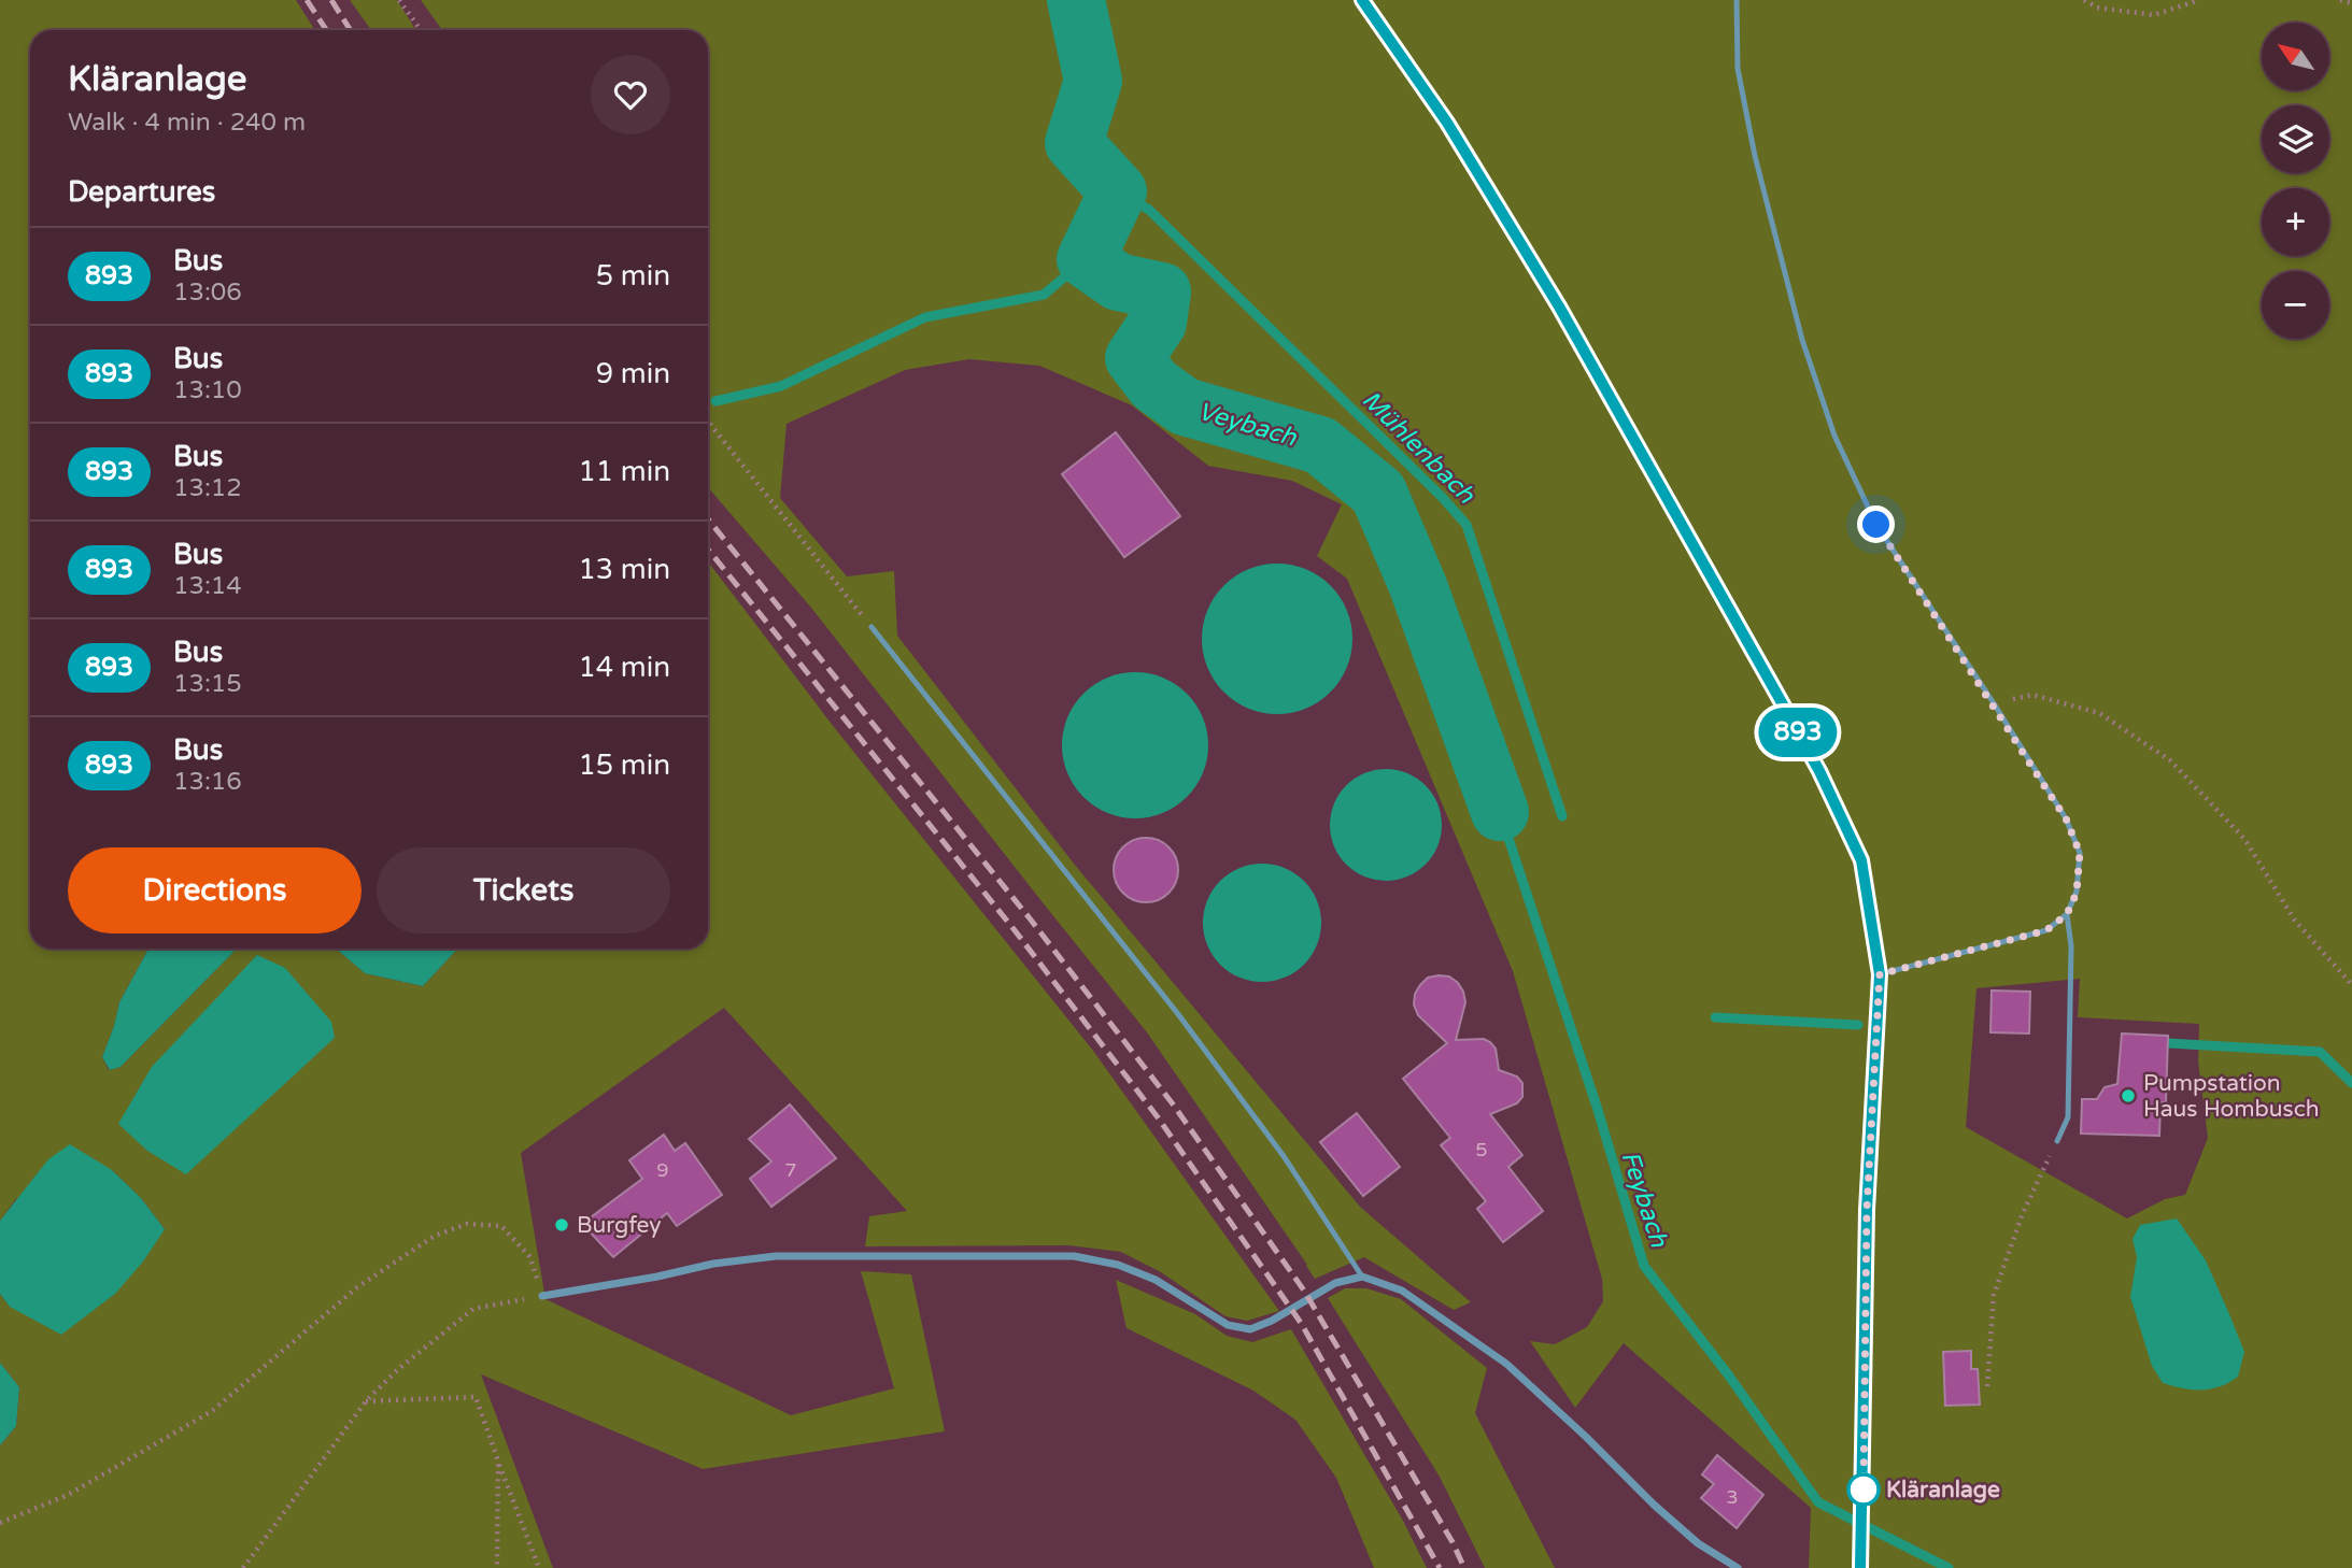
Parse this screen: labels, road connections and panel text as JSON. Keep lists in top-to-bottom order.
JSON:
{
  "water": ["Veybach", "Mühlenbach", "Feybach"],
  "places": ["Pumpstation Haus Hombusch", "Burgfey", "Kläranlage"],
  "lines": ["bus line 893"],
  "house_numbers": [
    "5",
    "9",
    "7",
    "3"
  ],
  "north": "top left",
  "page": {
    "on_map": "893",
    "map_buttons": ["+", "−"],
    "heading": [
      ["Kläranlage", "Walk · 4 min · 240 m"],
      "Departures"
    ],
    "list": [
      {
        "mark": "893",
        "name": "Bus",
        "note": "13:06",
        "value": "5 min"
      },
      {
        "mark": "893",
        "name": "Bus",
        "note": "13:10",
        "value": "9 min"
      },
      {
        "mark": "893",
        "name": "Bus",
        "note": "13:12",
        "value": "11 min"
      },
      {
        "mark": "893",
        "name": "Bus",
        "note": "13:14",
        "value": "13 min"
      },
      {
        "mark": "893",
        "name": "Bus",
        "note": "13:15",
        "value": "14 min"
      },
      {
        "mark": "893",
        "name": "Bus",
        "note": "13:16",
        "value": "15 min"
      }
    ],
    "buttons": ["Directions", "Tickets"]
  }
}
